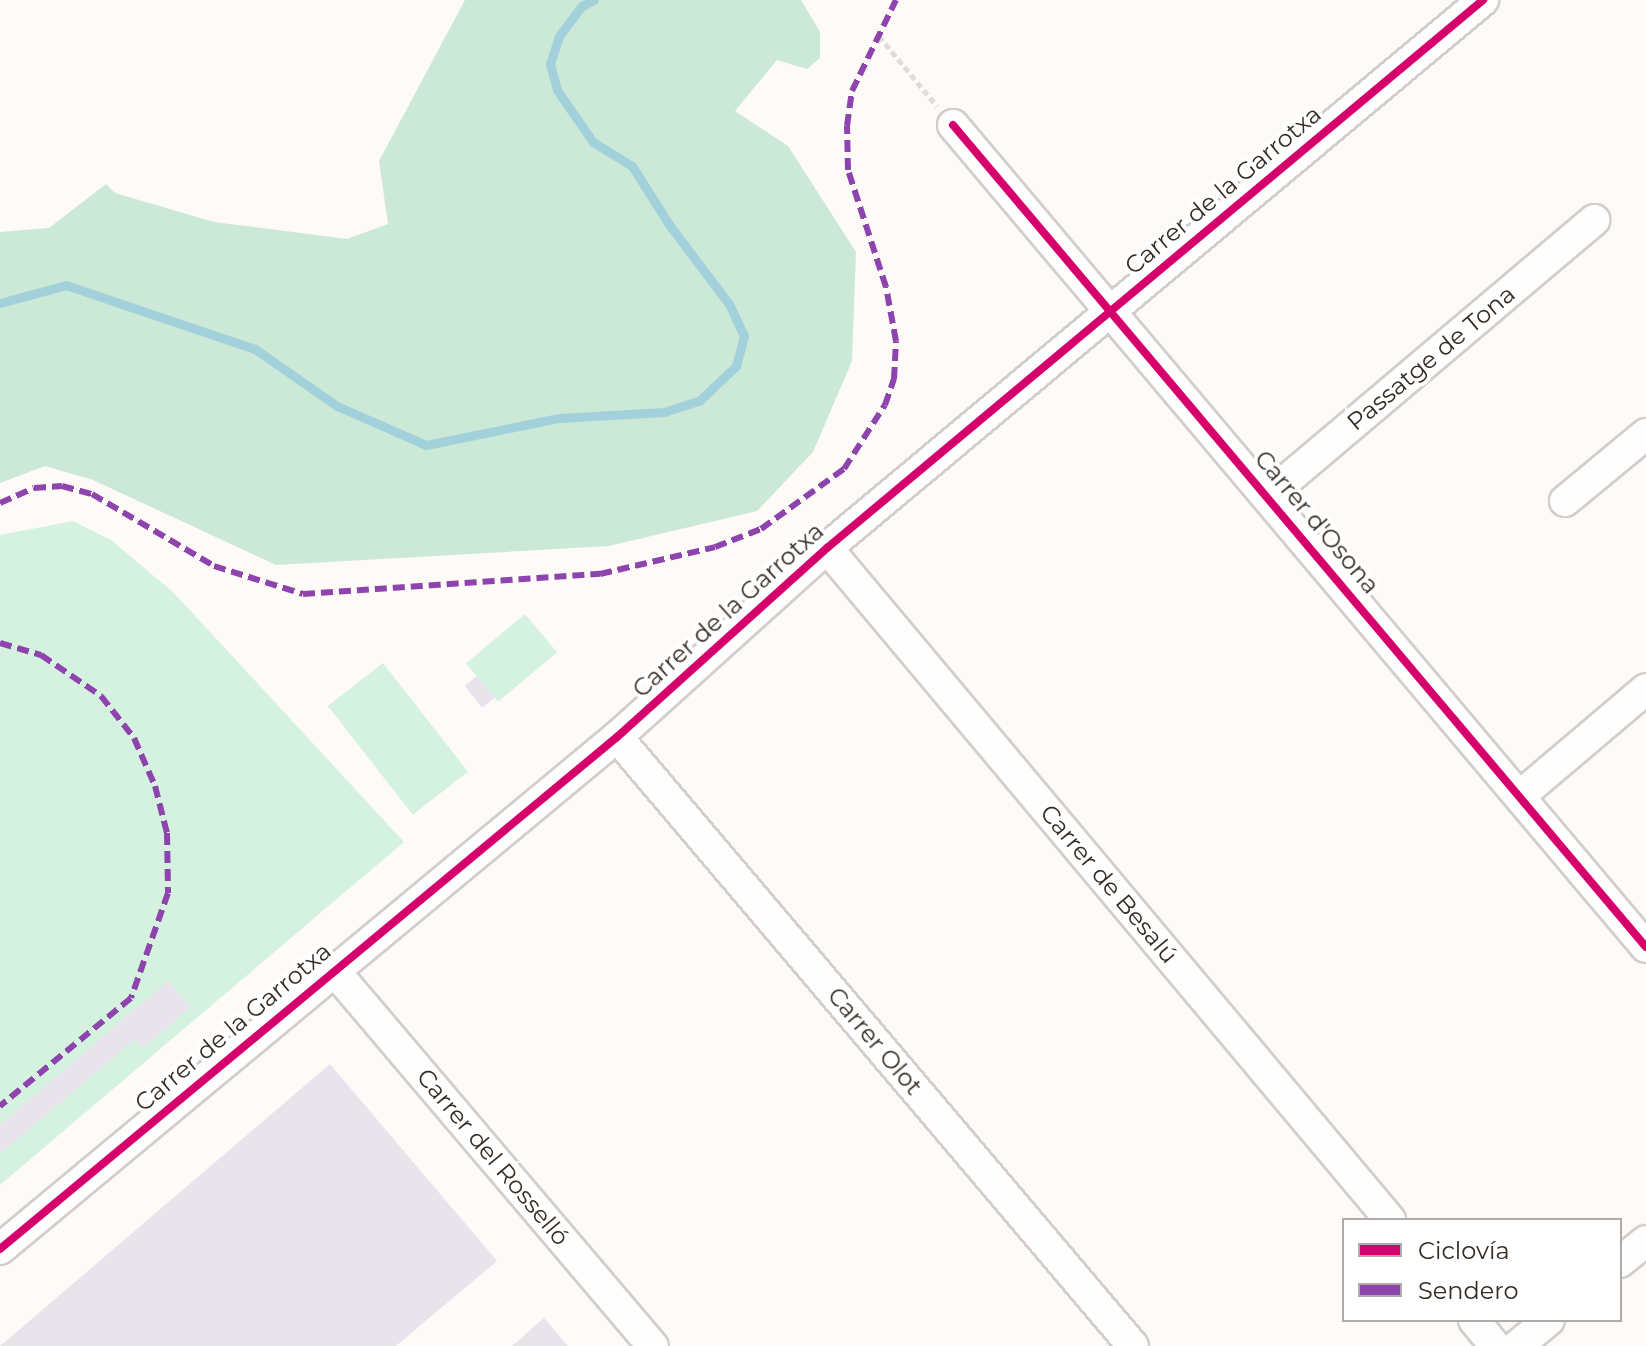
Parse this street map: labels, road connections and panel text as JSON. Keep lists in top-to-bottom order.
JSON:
{
  "streets": {
    "street": [
      "Carrer de la Garrotxa",
      "Passatge de Tona",
      "Carrer d'Osona",
      "Carrer de Besalú",
      "Carrer Olot",
      "Carrer del Rosselló"
    ]
  },
  "crossings": [
    ["Carrer de la Garrotxa", "Carrer d'Osona"],
    ["Carrer de la Garrotxa", "Carrer de Besalú"],
    ["Carrer de la Garrotxa", "Carrer Olot"],
    ["Carrer de la Garrotxa", "Carrer del Rosselló"],
    ["Passatge de Tona", "Carrer d'Osona"]
  ],
  "legend": ["Ciclovía", "Sendero"]
}
